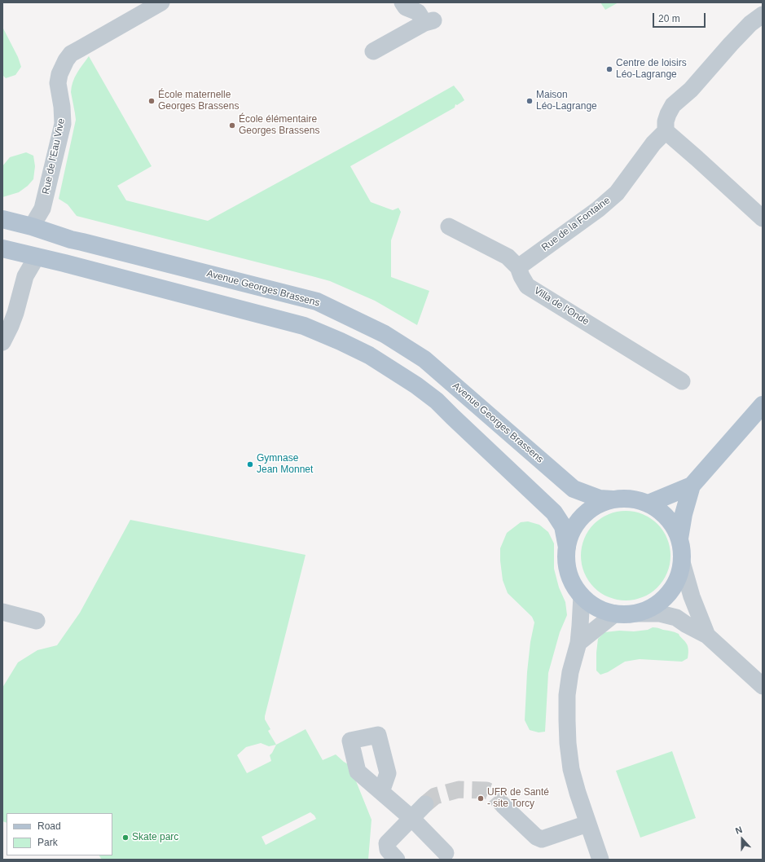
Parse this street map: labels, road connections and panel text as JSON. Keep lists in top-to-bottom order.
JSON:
{
  "streets": {
    "main road": ["Avenue Georges Brassens"],
    "street": ["Rue de l'Eau Vive", "Rue de la Fontaine", "Villa de l'Onde"]
  },
  "crossings": [
    ["Rue de l'Eau Vive", "Avenue Georges Brassens"],
    ["Rue de la Fontaine", "Villa de l'Onde"]
  ],
  "places": [
    "Centre de loisirs Léo-Lagrange",
    "École maternelle Georges Brassens",
    "Maison Léo-Lagrange",
    "École élémentaire Georges Brassens",
    "Gymnase Jean Monnet",
    "UFR de Santé - site Torcy",
    "Skate parc"
  ],
  "legend": ["Road", "Park"],
  "scale_bar": "20 m",
  "north": "top"
}
